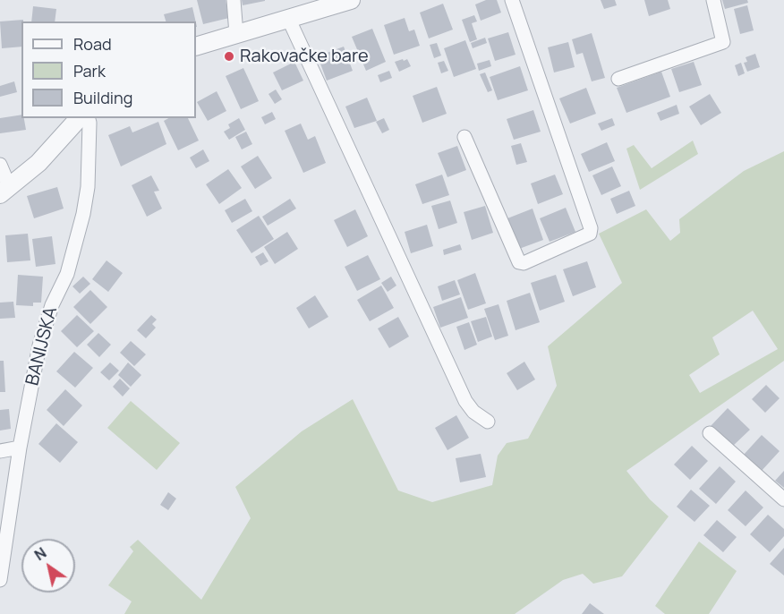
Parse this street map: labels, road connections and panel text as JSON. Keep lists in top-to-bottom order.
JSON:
{
  "streets": {
    "street": ["BANIJSKA"]
  },
  "places": ["Rakovačke bare"],
  "legend": ["Road", "Park", "Building"],
  "north": "top left"
}
